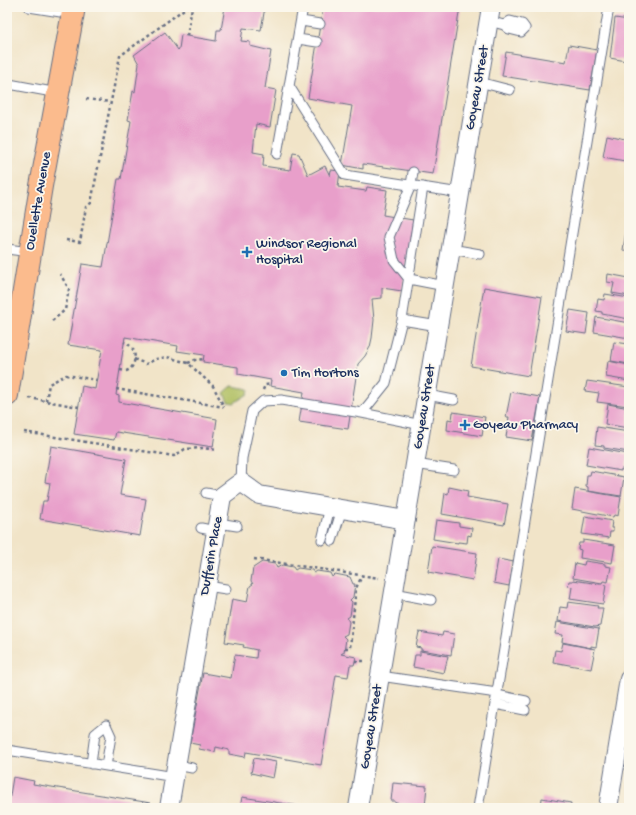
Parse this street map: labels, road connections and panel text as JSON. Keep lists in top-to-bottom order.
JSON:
{
  "streets": {
    "main road": ["Ouellette Avenue"],
    "street": ["Goyeau Street", "Dufferin Place"]
  },
  "places": {
    "health": ["Windsor Regional Hospital", "Goyeau Pharmacy"],
    "other": ["Tim Hortons"]
  }
}
